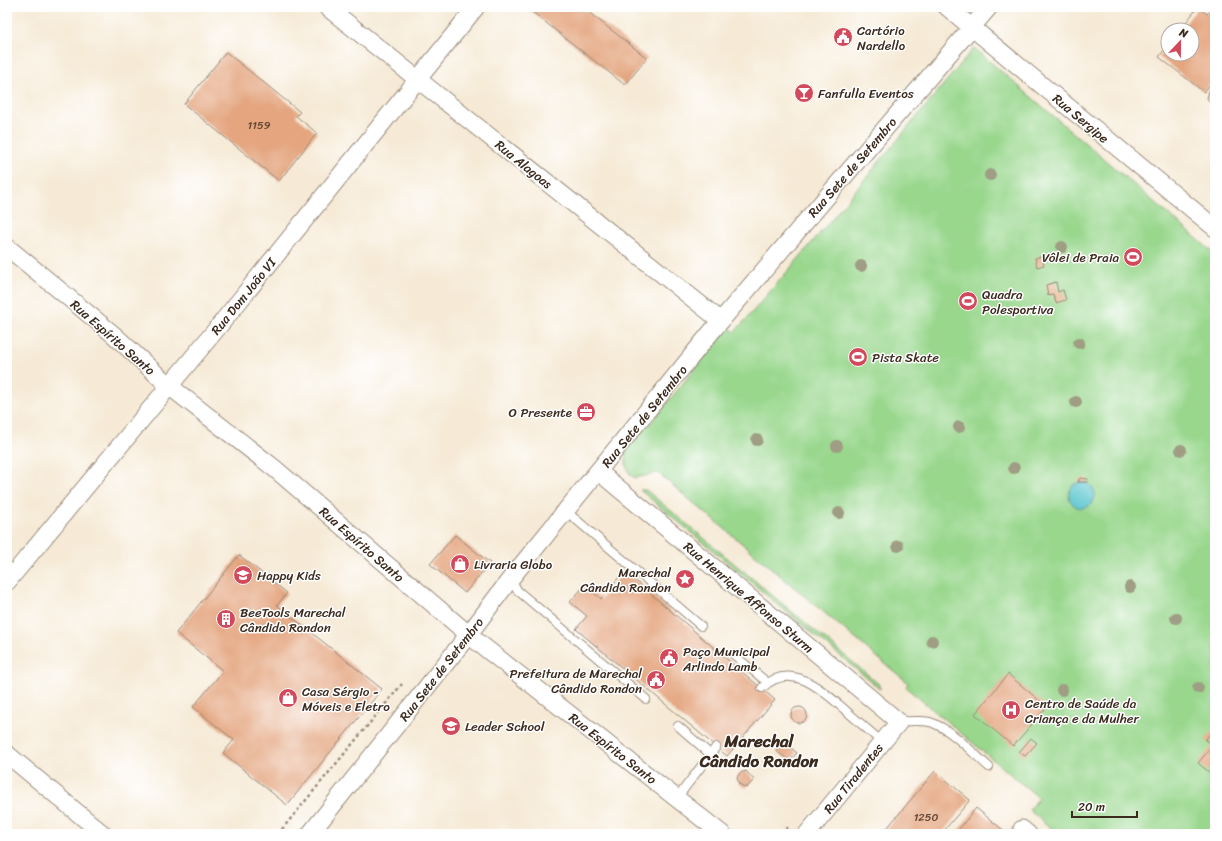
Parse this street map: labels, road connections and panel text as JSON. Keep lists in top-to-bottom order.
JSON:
{
  "streets": {
    "street": [
      "Rua Sergipe",
      "Rua Alagoas",
      "Rua Sete de Setembro",
      "Rua Dom João VI",
      "Rua Espírito Santo",
      "Rua Henrique Affonso Sturm",
      "Rua Tiradentes"
    ]
  },
  "crossings": [
    ["Rua Sergipe", "Rua Sete de Setembro"],
    ["Rua Alagoas", "Rua Sete de Setembro"],
    ["Rua Alagoas", "Rua Dom João VI"],
    ["Rua Sete de Setembro", "Rua Espírito Santo"],
    ["Rua Sete de Setembro", "Rua Henrique Affonso Sturm"],
    ["Rua Dom João VI", "Rua Espírito Santo"],
    ["Rua Henrique Affonso Sturm", "Rua Tiradentes"]
  ],
  "districts": ["Marechal Cândido Rondon"],
  "places": {
    "public building": ["Cartório Nardello", "Paço Municipal Arlindo Lamb", "Prefeitura de Marechal Cândido Rondon"],
    "bar": ["Fanfulla Eventos"],
    "sports": ["Vôlei de Praia", "Quadra Polesportiva", "Pista Skate"],
    "office": ["O Presente"],
    "shop": ["Livraria Globo", "Casa Sérgio - Móveis e Eletro"],
    "school or university": ["Happy Kids", "Leader School"],
    "place": ["Marechal Cândido Rondon"],
    "building": ["BeeTools Marechal Cândido Rondon"],
    "hospital": ["Centro de Saúde da Criança e da Mulher"]
  },
  "house_numbers": ["1159", "1250"],
  "scale_bar": "20 m",
  "north": "top"
}
